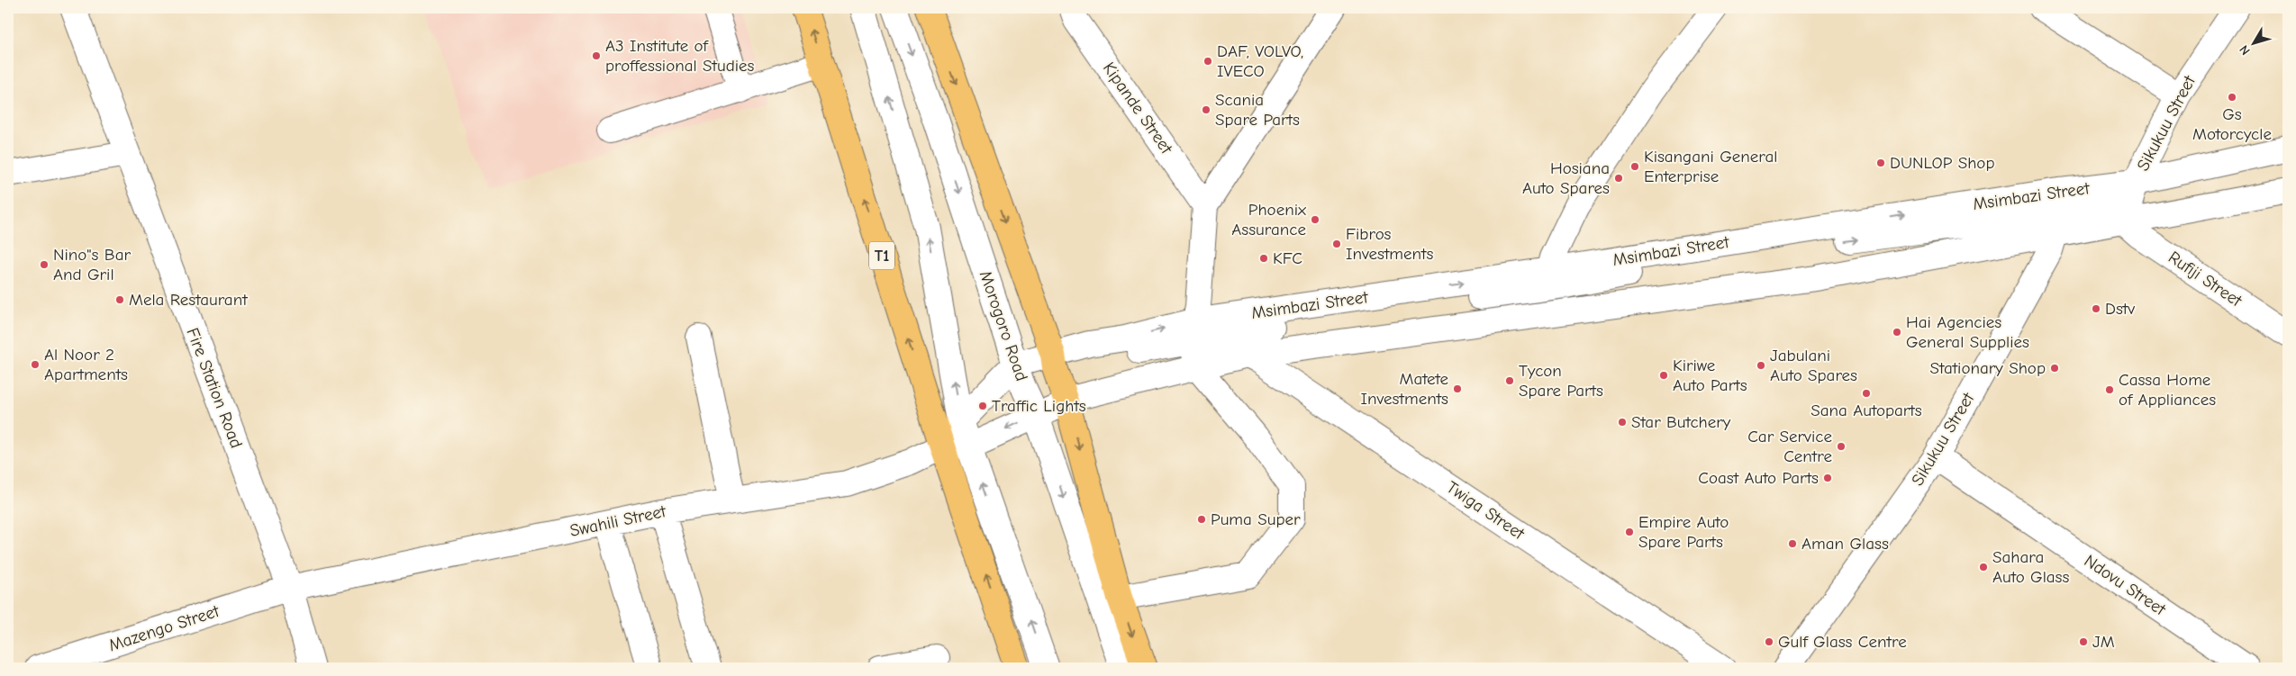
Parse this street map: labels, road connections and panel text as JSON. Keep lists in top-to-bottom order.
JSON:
{
  "streets": {
    "highway": ["T1", "Morogoro Road"],
    "street": [
      "Kipande Street",
      "Sikukuu Street",
      "Msimbazi Street",
      "Rufiji Street",
      "Fire Station Road",
      "Twiga Street",
      "Swahili Street",
      "Ndovu Street",
      "Mazengo Street"
    ]
  },
  "crossings": [
    ["Sikukuu Street", "Msimbazi Street"],
    ["Sikukuu Street", "Rufiji Street"],
    ["Sikukuu Street", "Ndovu Street"],
    ["Msimbazi Street", "Rufiji Street"],
    ["Msimbazi Street", "Morogoro Road"],
    ["Msimbazi Street", "Twiga Street"],
    ["T1", "Swahili Street"],
    ["Fire Station Road", "Swahili Street"],
    ["Fire Station Road", "Mazengo Street"],
    ["Swahili Street", "Mazengo Street"]
  ],
  "places": [
    "A3 Institute of proffessional Studies",
    "DAF, VOLVO, IVECO",
    "Gs Motorcycle",
    "Scania Spare Parts",
    "DUNLOP Shop",
    "Kisangani General Enterprise",
    "Hosiana Auto Spares",
    "Phoenix Assurance",
    "Fibros Investments",
    "KFC",
    "Nino\"s Bar And Gril",
    "Mela Restaurant",
    "Dstv",
    "Hai Agencies General Supplies",
    "Al Noor 2 Apartments",
    "Jabulani Auto Spares",
    "Stationary Shop",
    "Kiriwe Auto Parts",
    "Tycon Spare Parts",
    "Matete Investments",
    "Cassa Home of Appliances",
    "Sana Autoparts",
    "Traffic Lights",
    "Star Butchery",
    "Car Service Centre",
    "Coast Auto Parts",
    "Puma Super",
    "Empire Auto Spare Parts",
    "Aman Glass",
    "Sahara Auto Glass",
    "Gulf Glass Centre",
    "JM"
  ],
  "north": "bottom left"
}
